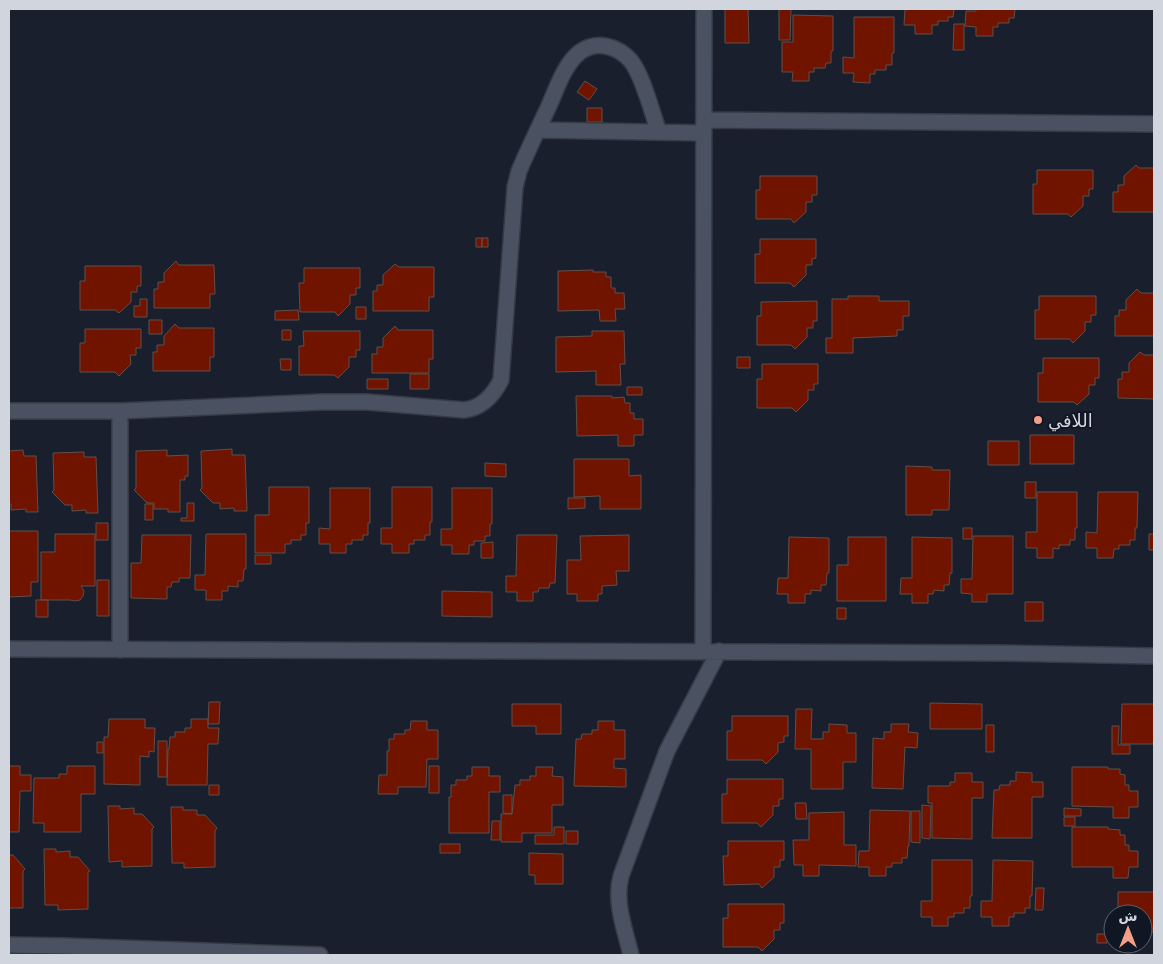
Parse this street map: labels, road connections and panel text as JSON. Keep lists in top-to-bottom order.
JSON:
{
  "places": ["اللافي"],
  "north": "top"
}
